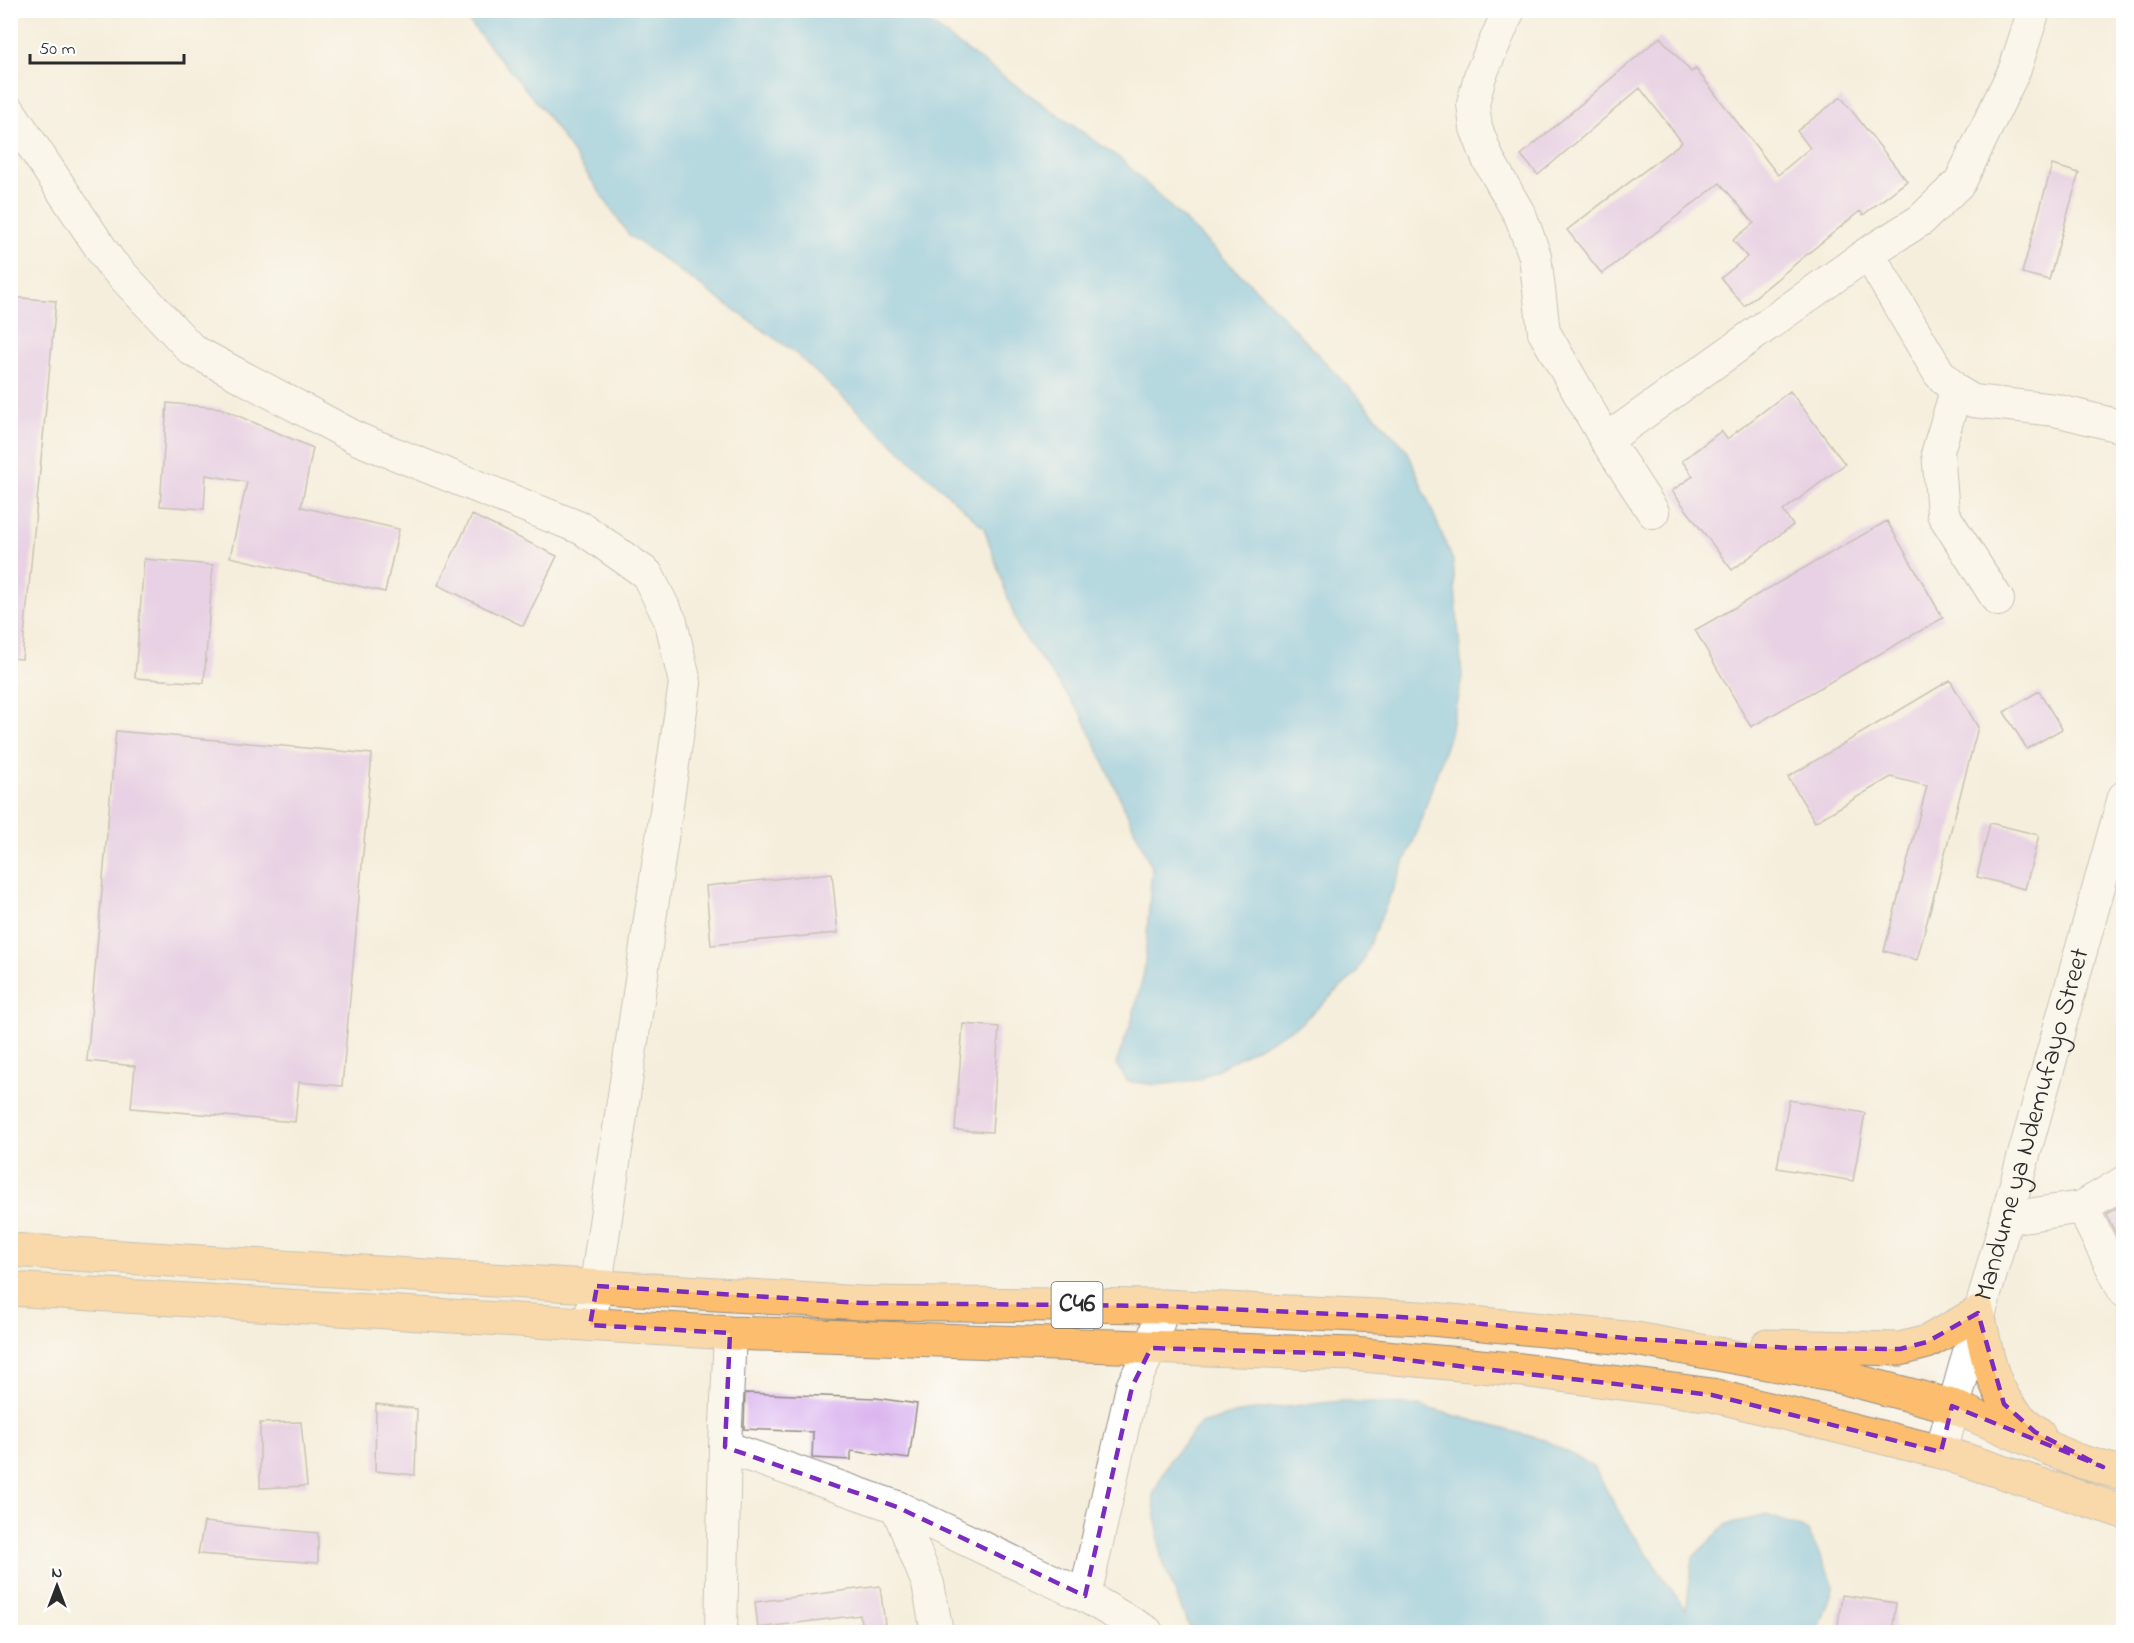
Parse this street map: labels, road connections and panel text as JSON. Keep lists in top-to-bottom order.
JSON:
{
  "streets": {
    "main road": ["C46"],
    "street": ["Mandume ya Ndemufayo Street"]
  },
  "crossings": [
    ["Mandume ya Ndemufayo Street", "C46"]
  ],
  "scale_bar": "50 m",
  "north": "top"
}
